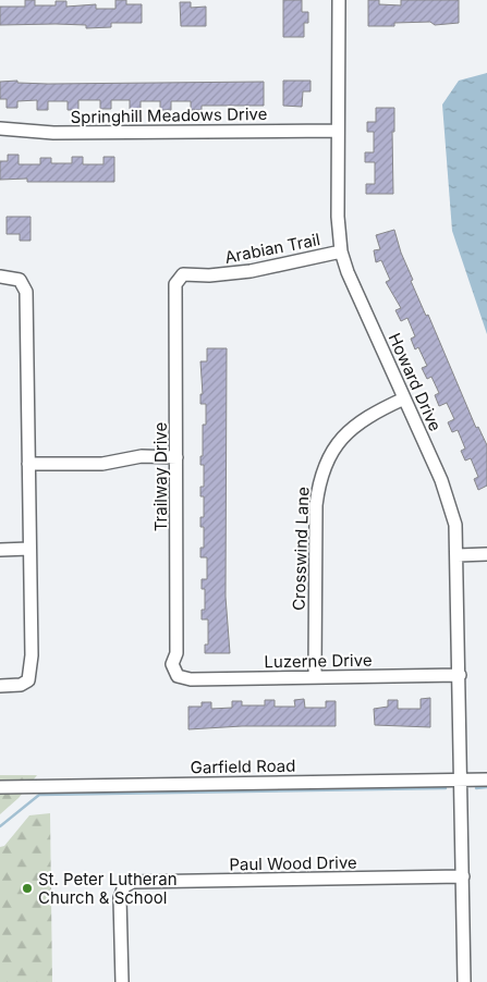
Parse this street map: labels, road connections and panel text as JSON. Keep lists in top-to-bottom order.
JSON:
{
  "streets": {
    "street": [
      "Springhill Meadows Drive",
      "Arabian Trail",
      "Howard Drive",
      "Trailway Drive",
      "Crosswind Lane",
      "Luzerne Drive",
      "Garfield Road",
      "Paul Wood Drive"
    ]
  },
  "crossings": [
    ["Springhill Meadows Drive", "Howard Drive"],
    ["Arabian Trail", "Howard Drive"],
    ["Arabian Trail", "Trailway Drive"],
    ["Howard Drive", "Crosswind Lane"],
    ["Howard Drive", "Luzerne Drive"],
    ["Howard Drive", "Garfield Road"],
    ["Howard Drive", "Paul Wood Drive"],
    ["Trailway Drive", "Luzerne Drive"],
    ["Crosswind Lane", "Luzerne Drive"]
  ],
  "places": ["St. Peter Lutheran Church & School"]
}
